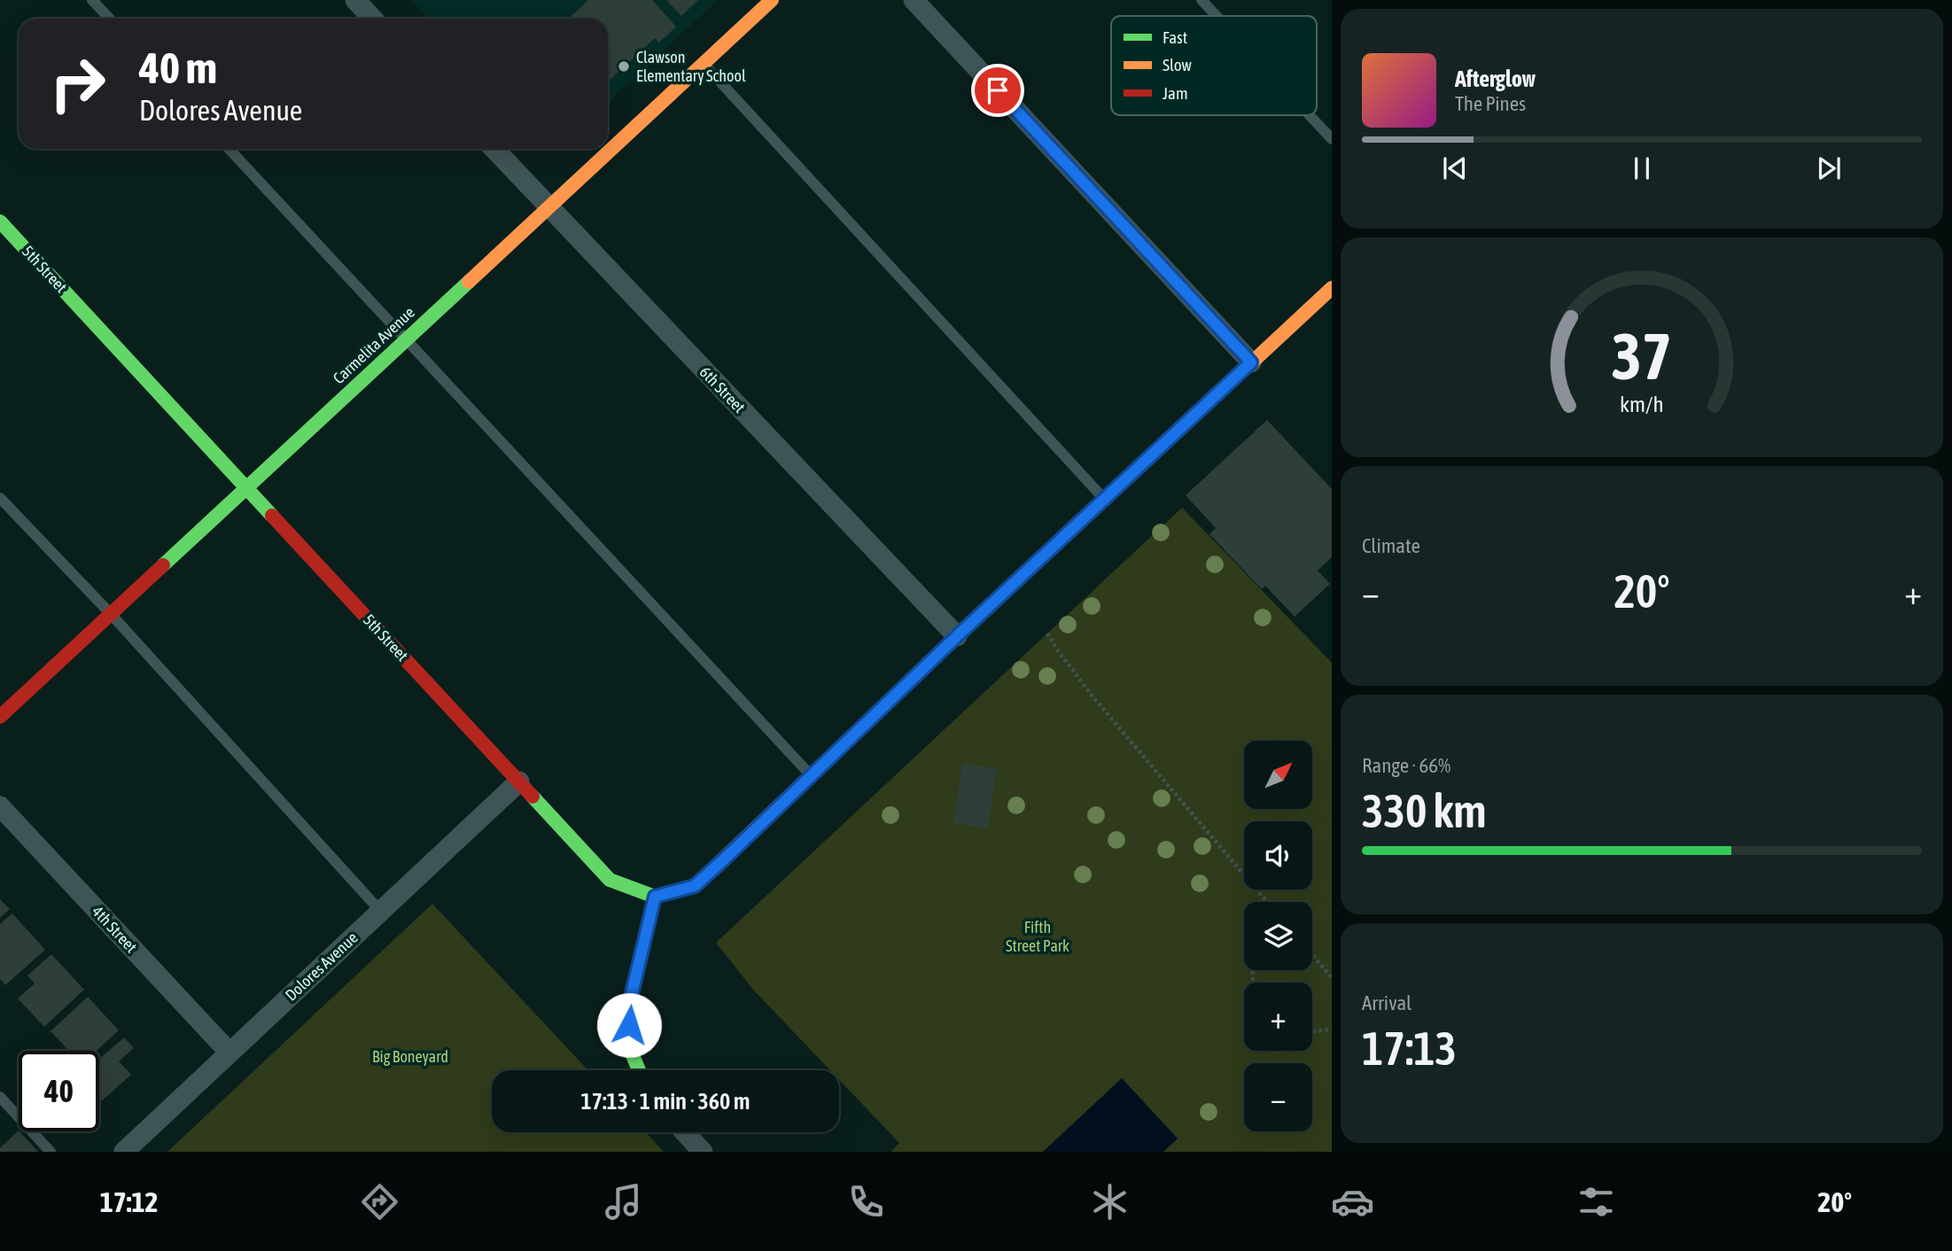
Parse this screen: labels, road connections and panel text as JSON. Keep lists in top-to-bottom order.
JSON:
{
  "streets": {
    "street": [
      "5th Street",
      "Carmelita Avenue",
      "6th Street",
      "4th Street",
      "Dolores Avenue"
    ]
  },
  "crossings": [
    ["5th Street", "Carmelita Avenue"],
    ["5th Street", "Dolores Avenue"],
    ["Carmelita Avenue", "6th Street"],
    ["4th Street", "Dolores Avenue"]
  ],
  "parks": ["Fifth Street Park", "Big Boneyard"],
  "places": ["Clawson Elementary School"],
  "legend": ["Fast", "Slow", "Jam"],
  "north": "top right",
  "page": {
    "turn": ["40 m", "Dolores Avenue"],
    "song": ["Afterglow", "The Pines"],
    "tile": [
      "Climate",
      ["Range · 66%", "330 km"],
      ["Arrival", "17:13"]
    ],
    "heat": ["−", "20°", "+"],
    "map_buttons": ["+", "−"],
    "limit": "40",
    "trip": "17:13 · 1 min · 360 m",
    "tabs": ["17:12", "20°"],
    "gauge": ["37", "km/h"]
  }
}
